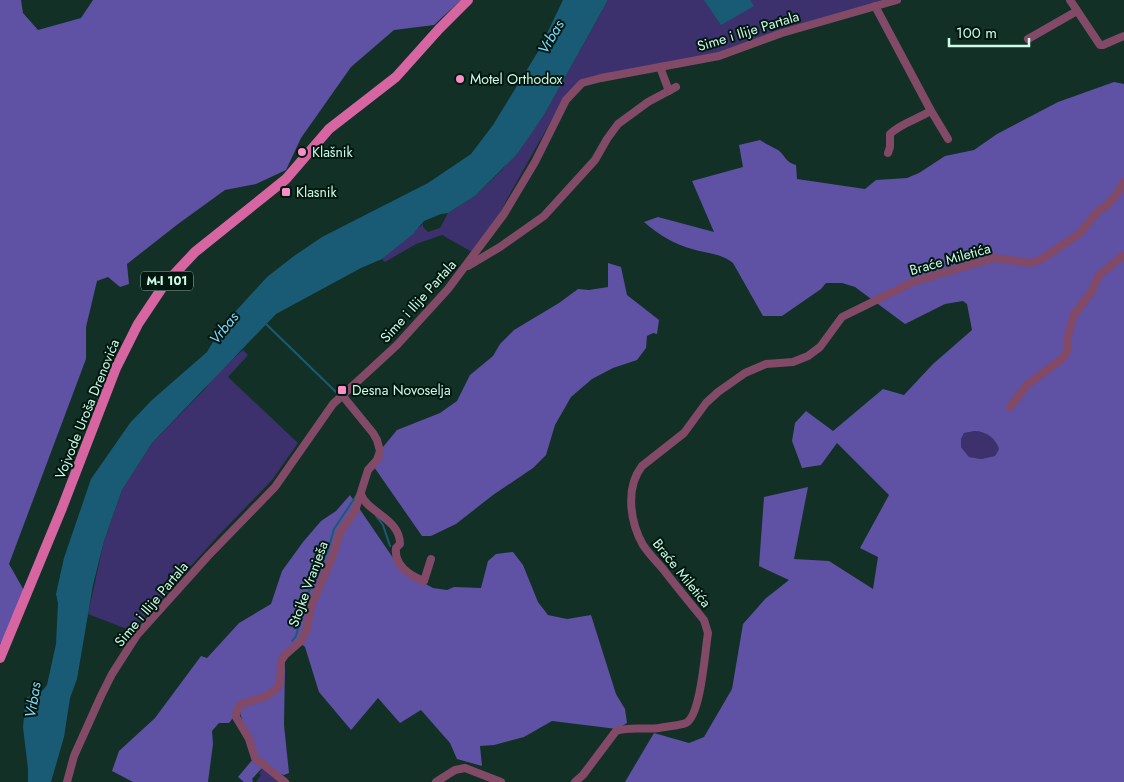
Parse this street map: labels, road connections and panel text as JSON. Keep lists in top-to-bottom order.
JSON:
{
  "streets": {
    "main road": ["M-I 101", "Vojvode Uroša Drenovića"],
    "street": ["Sime i Ilije Partala", "Braće Miletića", "Stojke Vranješa"]
  },
  "crossings": [
    ["Sime i Ilije Partala", "Stojke Vranješa"]
  ],
  "water": ["Vrbas"],
  "places": {
    "other": ["Motel Orthodox", "Klašnik"],
    "transit": ["Klasnik", "Desna Novoselja"]
  },
  "scale_bar": "100 m"
}
